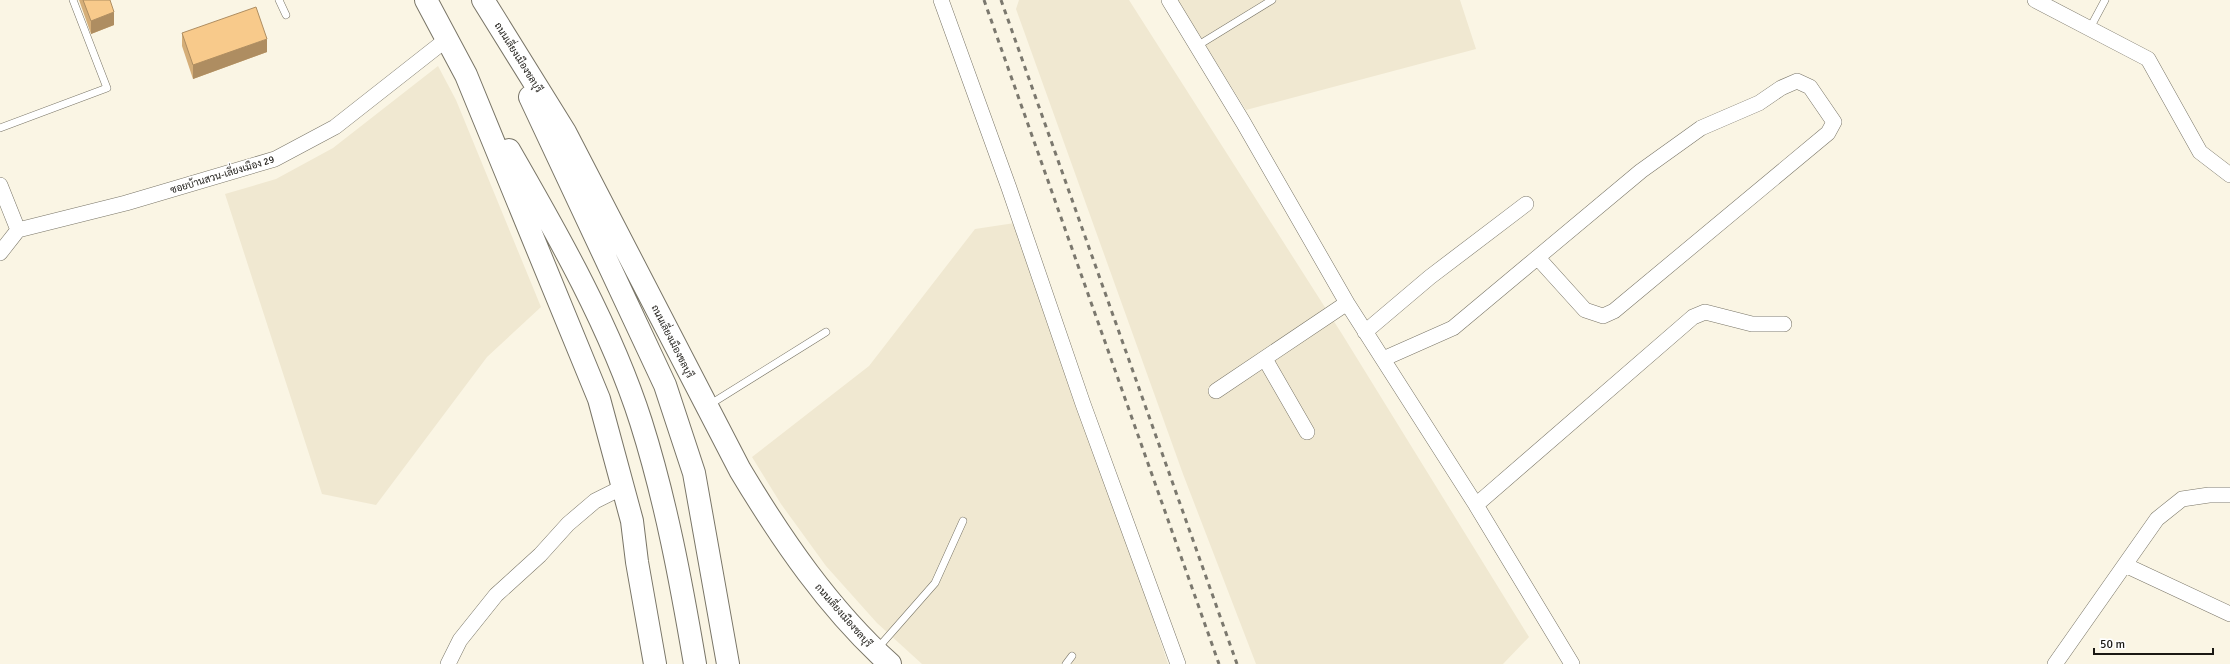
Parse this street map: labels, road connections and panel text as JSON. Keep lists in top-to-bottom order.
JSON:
{
  "streets": {
    "highway": ["ถนนเลี่ยงเมืองชลบุรี"],
    "street": ["ซอยบ้านสวน-เลี่ยงเมือง 29"]
  },
  "scale_bar": "50 m"
}
